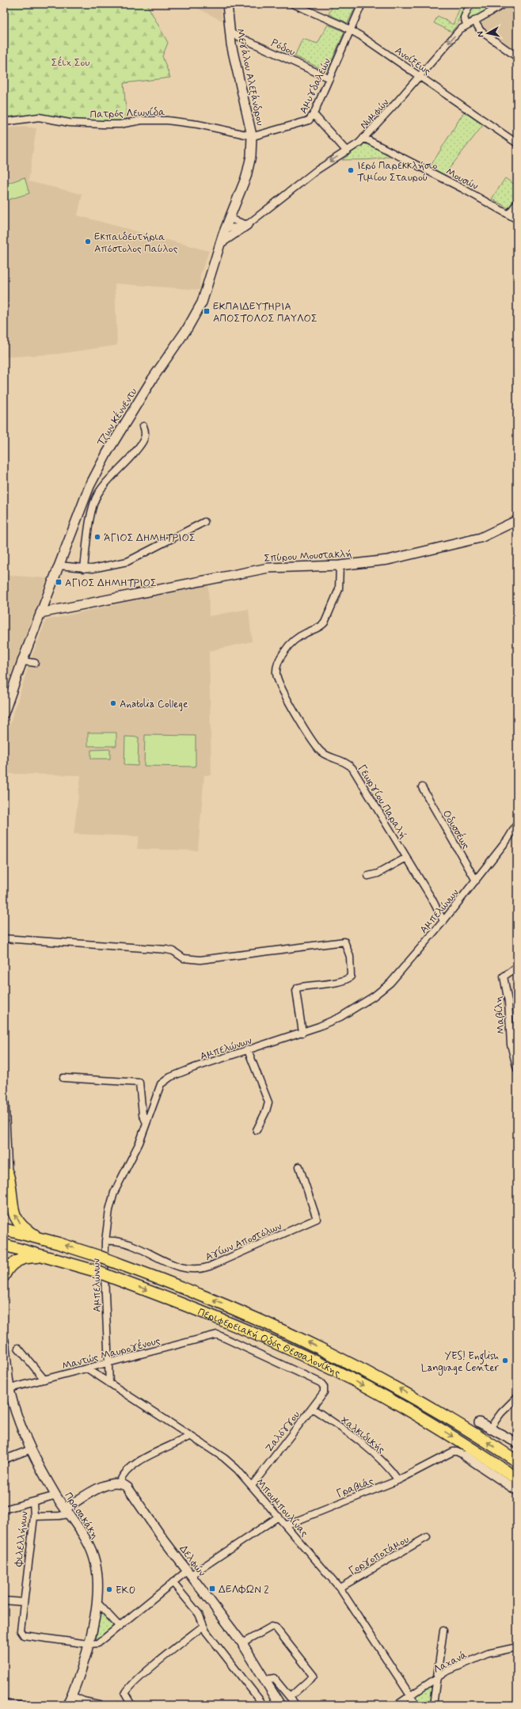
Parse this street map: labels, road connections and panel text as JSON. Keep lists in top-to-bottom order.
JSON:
{
  "streets": {
    "highway": ["Περιφερειακή Οδός Θεσσαλονίκης"],
    "street": [
      "Ρόδου",
      "Ανοίξεως",
      "Μεγάλου Αλεξάνδρου",
      "Αμυγδαλεών",
      "Πατρός Λεωνίδα",
      "Νυμφών",
      "Μουσών",
      "Τζων Κέννεντυ",
      "Σπύρου Μουστακλή",
      "Γεωργίου Παραλή",
      "Οδυσσέως",
      "Αμπελώνων",
      "Μαβίλη",
      "Αγίων Αποστόλων",
      "Μαντώς Μαυρογένους",
      "Ζαλόγγου",
      "Χαλκιδικής",
      "Γραβιάς",
      "Μπουμπουλίνας",
      "Πρασακάκη",
      "Φιλελλήνων",
      "Γοργοποτάμου",
      "Δελφών",
      "Λαχανά"
    ]
  },
  "crossings": [
    ["Ρόδου", "Μεγάλου Αλεξάνδρου"],
    ["Ρόδου", "Αμυγδαλεών"],
    ["Ανοίξεως", "Αμυγδαλεών"],
    ["Ανοίξεως", "Νυμφών"],
    ["Μεγάλου Αλεξάνδρου", "Αμυγδαλεών"],
    ["Μεγάλου Αλεξάνδρου", "Πατρός Λεωνίδα"],
    ["Μεγάλου Αλεξάνδρου", "Τζων Κέννεντυ"],
    ["Αμυγδαλεών", "Πατρός Λεωνίδα"],
    ["Αμυγδαλεών", "Τζων Κέννεντυ"],
    ["Πατρός Λεωνίδα", "Τζων Κέννεντυ"],
    ["Νυμφών", "Μουσών"],
    ["Τζων Κέννεντυ", "Σπύρου Μουστακλή"],
    ["Σπύρου Μουστακλή", "Γεωργίου Παραλή"],
    ["Γεωργίου Παραλή", "Αμπελώνων"],
    ["Οδυσσέως", "Αμπελώνων"],
    ["Αμπελώνων", "Αγίων Αποστόλων"],
    ["Αμπελώνων", "Μαντώς Μαυρογένους"],
    ["Αμπελώνων", "Μπουμπουλίνας"],
    ["Μαντώς Μαυρογένους", "Ζαλόγγου"],
    ["Μαντώς Μαυρογένους", "Μπουμπουλίνας"],
    ["Μαντώς Μαυρογένους", "Πρασακάκη"],
    ["Ζαλόγγου", "Χαλκιδικής"],
    ["Ζαλόγγου", "Μπουμπουλίνας"],
    ["Χαλκιδικής", "Γραβιάς"],
    ["Γραβιάς", "Μπουμπουλίνας"],
    ["Μπουμπουλίνας", "Γοργοποτάμου"],
    ["Μπουμπουλίνας", "Λαχανά"],
    ["Πρασακάκη", "Φιλελλήνων"]
  ],
  "one_way": ["Νυμφών"],
  "parks": ["Σέιχ Σου"],
  "places": {
    "other": [
      "Ιερό Παρεκκλήσιο Τιμίου Σταυρού",
      "Εκπαιδευτήρια Απόστολος Παύλος",
      "ΆΓΙΟΣ ΔΗΜΗΤΡΙΟΣ",
      "Anatolia College",
      "YES! English Language Center",
      "EKO"
    ],
    "transit": ["ΕΚΠΑΙΔΕΥΤΗΡΙΑ ΑΠΟΣΤΟΛΟΣ ΠΑΥΛΟΣ", "ΑΓΙΟΣ ΔΗΜΗΤΡΙΟΣ", "ΔΕΛΦΩΝ 2"]
  },
  "north": "left"
}
